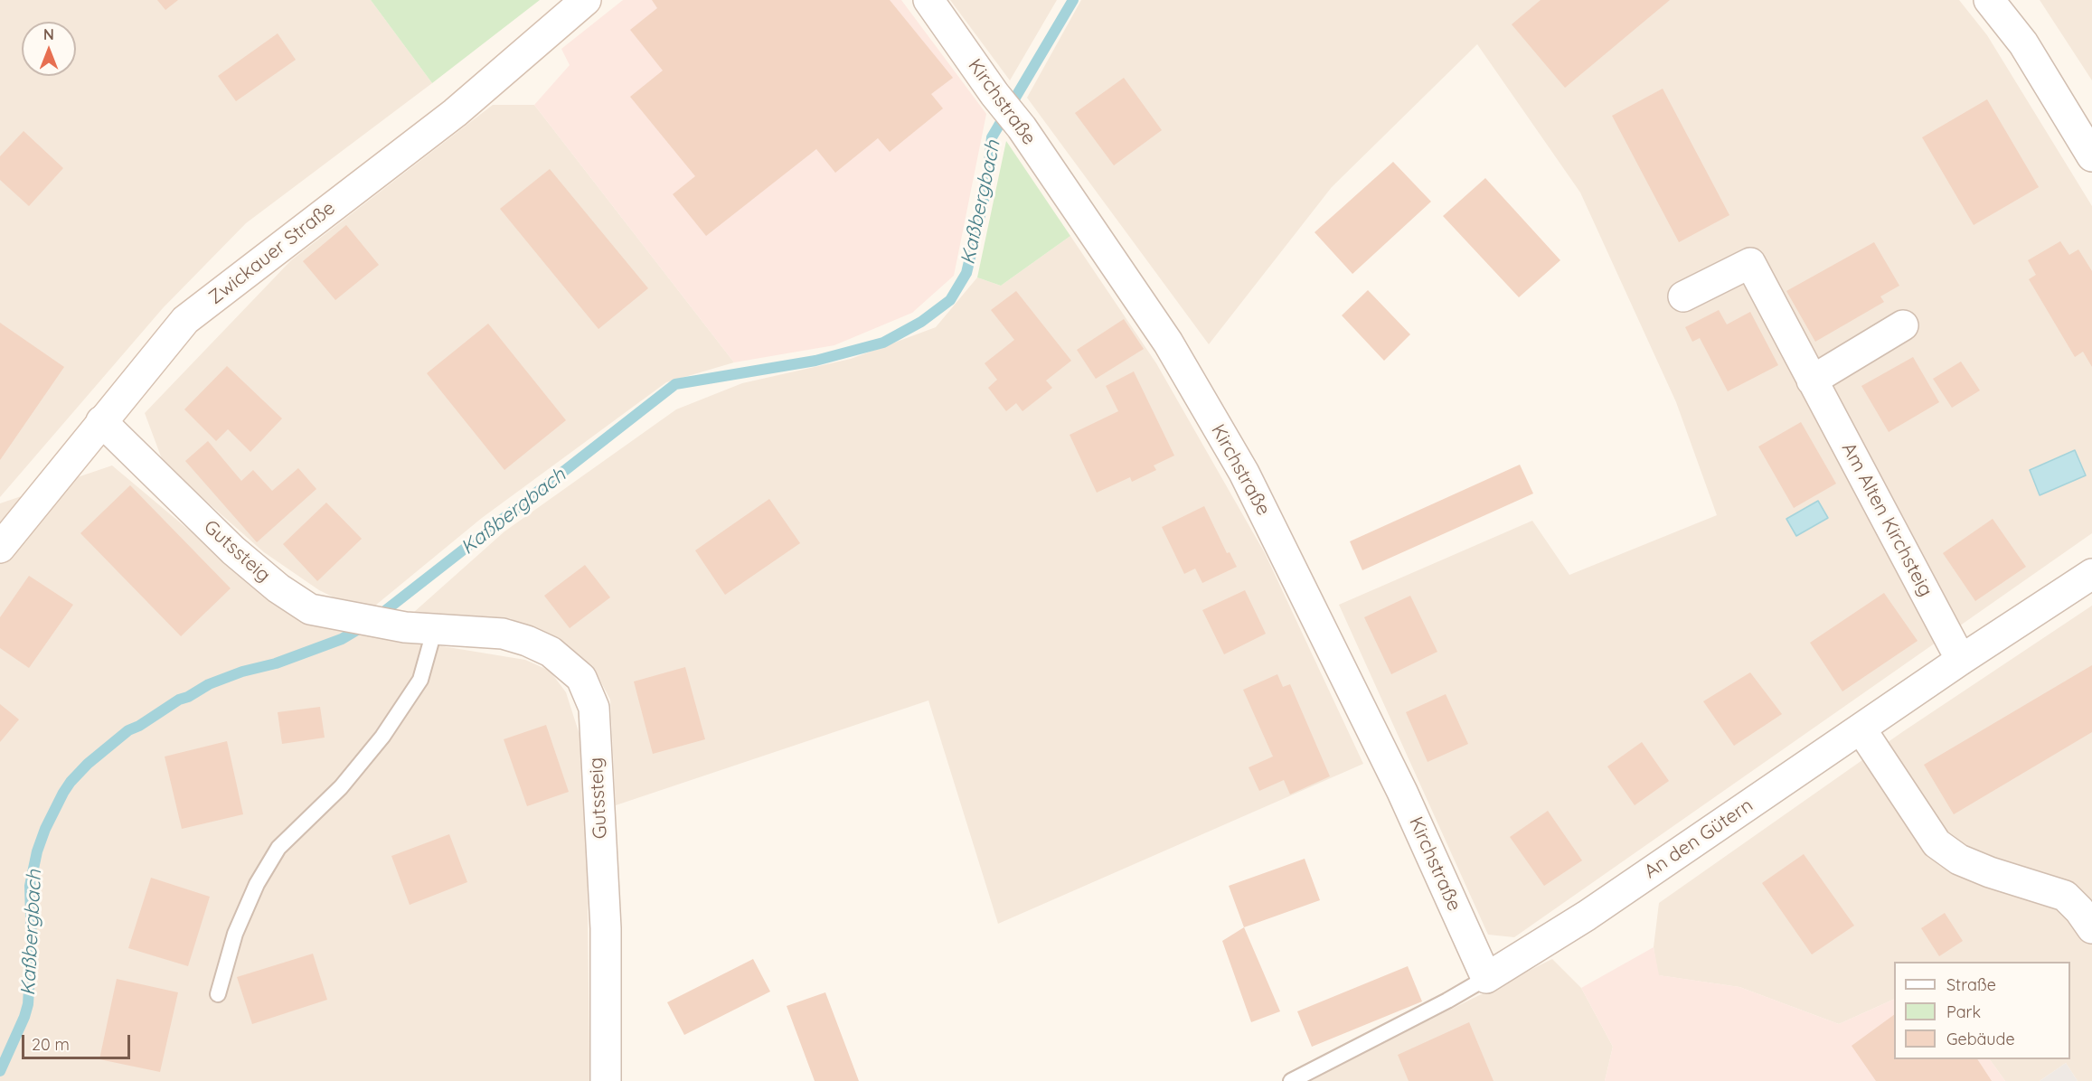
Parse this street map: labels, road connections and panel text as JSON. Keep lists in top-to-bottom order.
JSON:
{
  "streets": {
    "street": [
      "Kirchstraße",
      "Zwickauer Straße",
      "Am Alten Kirchsteig",
      "Gutssteig",
      "An den Gütern"
    ]
  },
  "crossings": [
    ["Kirchstraße", "An den Gütern"],
    ["Zwickauer Straße", "Gutssteig"],
    ["Am Alten Kirchsteig", "An den Gütern"]
  ],
  "water": ["Kaßbergbach"],
  "legend": ["Straße", "Park", "Gebäude"],
  "scale_bar": "20 m",
  "north": "top"
}
